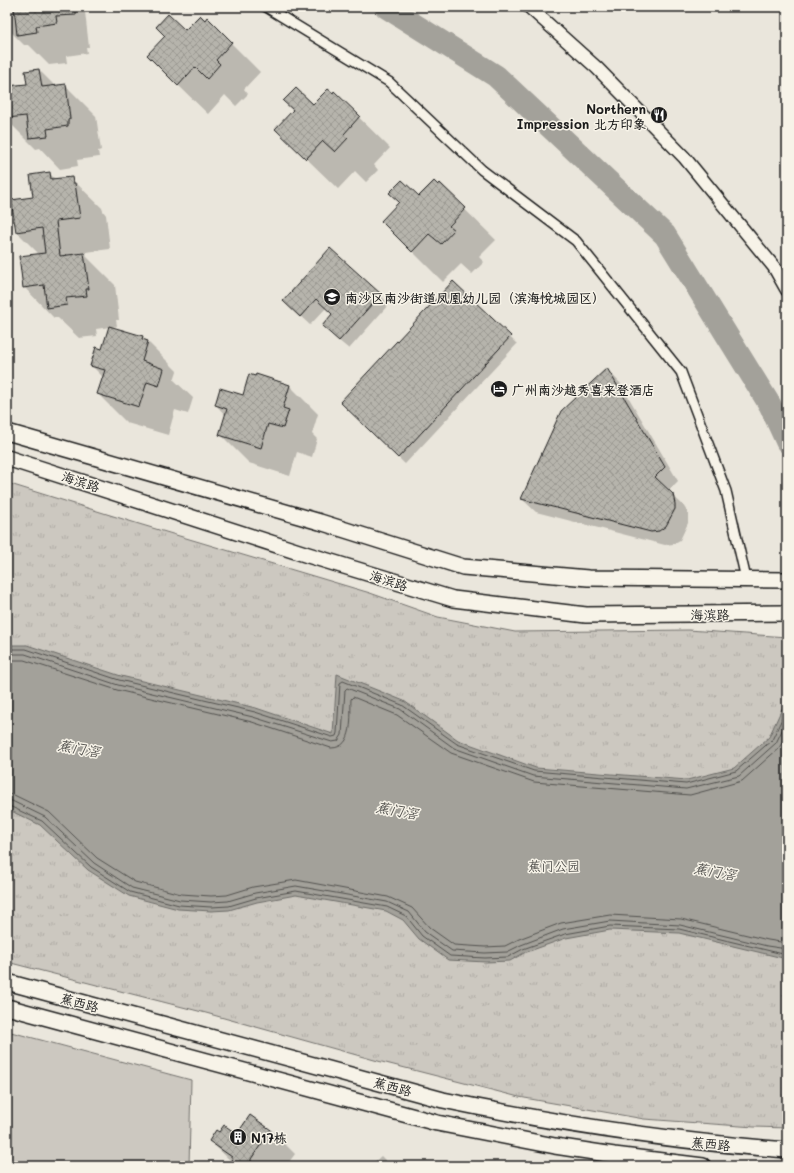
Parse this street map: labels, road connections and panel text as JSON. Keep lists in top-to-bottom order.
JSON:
{
  "streets": {
    "street": ["海滨路", "蕉西路"]
  },
  "water": ["蕉门滘"],
  "parks": ["蕉门公园"],
  "places": {
    "restaurant": ["Northern Impression 北方印象"],
    "school or university": ["南沙区南沙街道凤凰幼儿园（滨海悦城园区）"],
    "hotel": ["广州南沙越秀喜来登酒店"],
    "building": ["N17栋"]
  }
}
